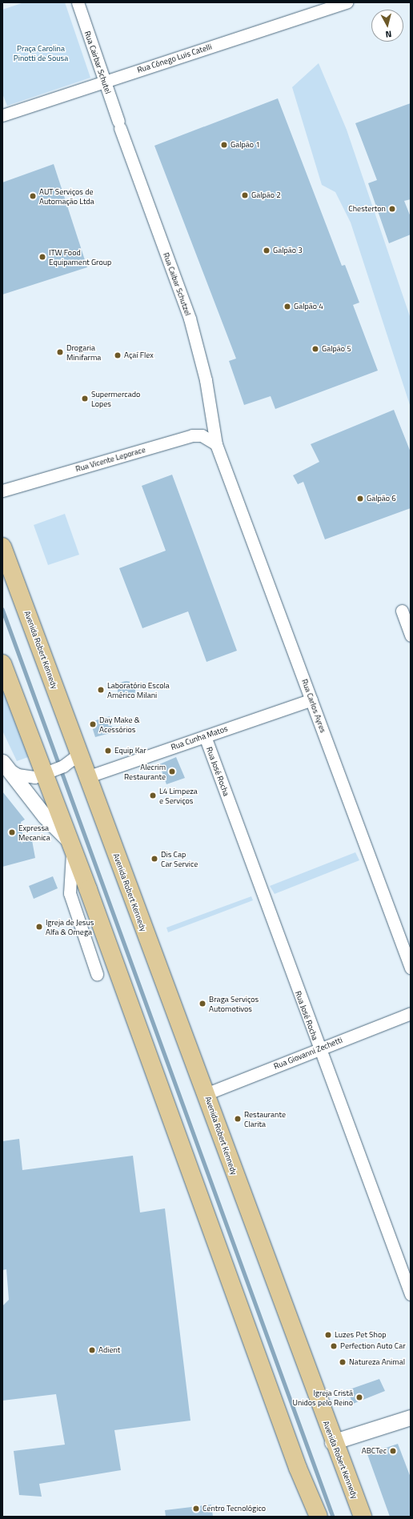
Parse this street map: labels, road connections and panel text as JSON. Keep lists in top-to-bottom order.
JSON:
{
  "streets": {
    "main road": ["Avenida Robert Kennedy"],
    "street": [
      "Rua Cônego Luis Catelli",
      "Rua Cairbar Schutel",
      "Rua Caibar Schutzel",
      "Rua Vicente Leporace",
      "Rua Carlos Ayres",
      "Rua Cunha Matos",
      "Rua José Rocha",
      "Rua Giovanni Zechetti"
    ]
  },
  "crossings": [
    ["Rua Cônego Luis Catelli", "Rua Cairbar Schutel"],
    ["Rua Cairbar Schutel", "Rua Caibar Schutzel"],
    ["Rua Caibar Schutzel", "Rua Vicente Leporace"],
    ["Rua Caibar Schutzel", "Rua Carlos Ayres"],
    ["Rua Vicente Leporace", "Rua Carlos Ayres"],
    ["Avenida Robert Kennedy", "Rua Cunha Matos"],
    ["Avenida Robert Kennedy", "Rua Giovanni Zechetti"],
    ["Rua Carlos Ayres", "Rua Cunha Matos"],
    ["Rua Cunha Matos", "Rua José Rocha"],
    ["Rua José Rocha", "Rua Giovanni Zechetti"]
  ],
  "parks": ["Praça Carolina Pinotti de Sousa"],
  "places": [
    "Galpão 1",
    "Galpão 2",
    "AUT Serviços de Automação Ltda",
    "Chesterton",
    "Galpão 3",
    "ITW Food Equipament Group",
    "Galpão 4",
    "Galpão 5",
    "Drogaria Minifarma",
    "Açaí Flex",
    "Supermercado Lopes",
    "Galpão 6",
    "Laboratório Escola Américo Milani",
    "Day Make & Acessórios",
    "Equip Kar",
    "Alecrim Restaurante",
    "L4 Limpeza e Serviços",
    "Expressa Mecanica",
    "Dis Cap Car Service",
    "Igreja de Jesus Alfa & Omega",
    "Braga Serviços Automotivos",
    "Restaurante Clarita",
    "Luzes Pet Shop",
    "Perfection Auto Car",
    "Adient",
    "Natureza Animal",
    "Igreja Cristã Unidos pelo Reino",
    "ABCTec",
    "Centro Tecnológico"
  ],
  "north": "bottom"
}
